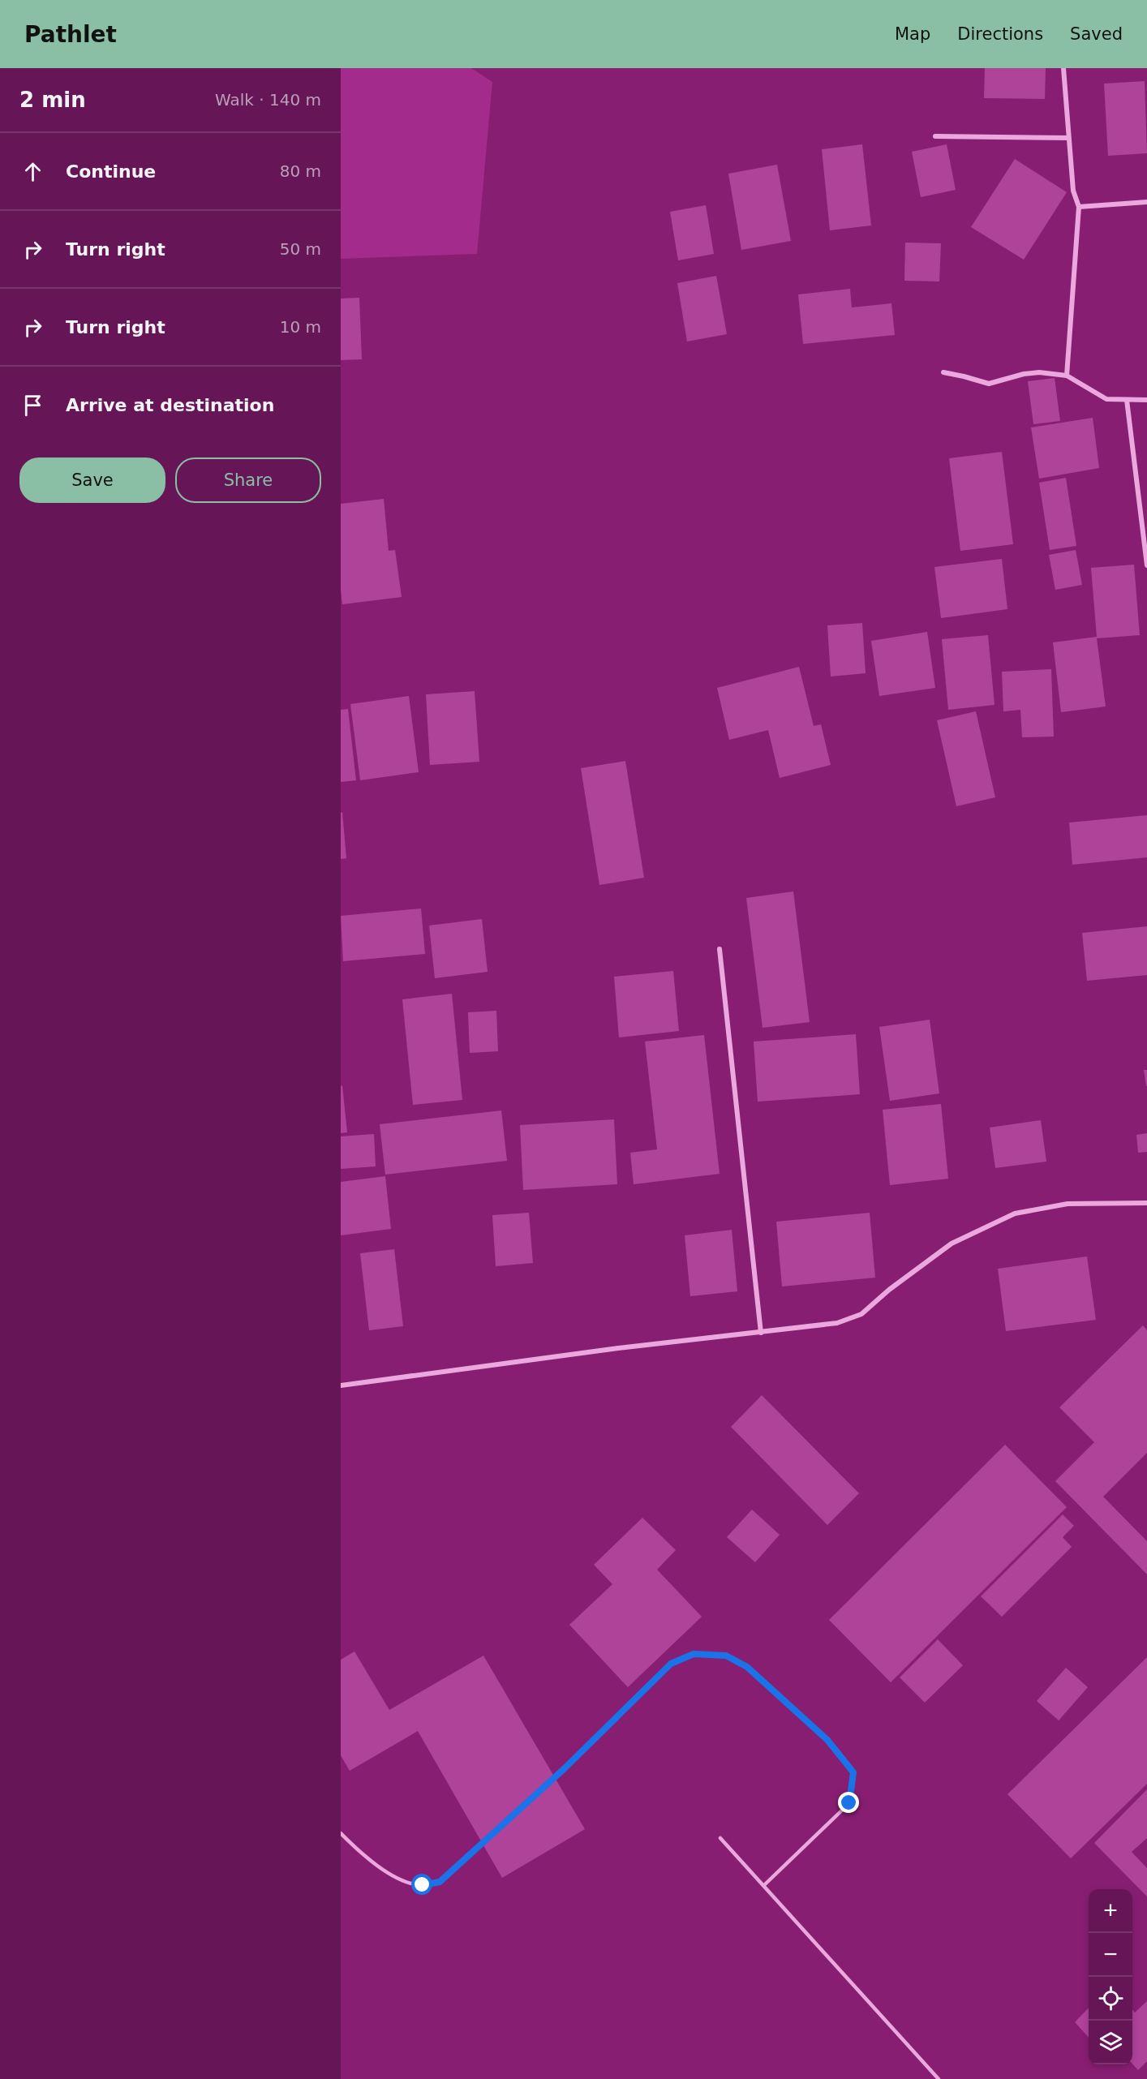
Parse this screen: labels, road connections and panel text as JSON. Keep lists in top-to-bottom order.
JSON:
{
  "page": {
    "header": "Pathlet",
    "nav": ["Map", "Directions", "Saved"],
    "heading": ["2 min", "Walk · 140 m"],
    "list": [
      ["Continue", "80 m"],
      ["Turn right", "50 m"],
      ["Turn right", "10 m"],
      "Arrive at destination"
    ],
    "buttons": ["Save", "Share"],
    "map_buttons": ["+", "−"]
  }
}
